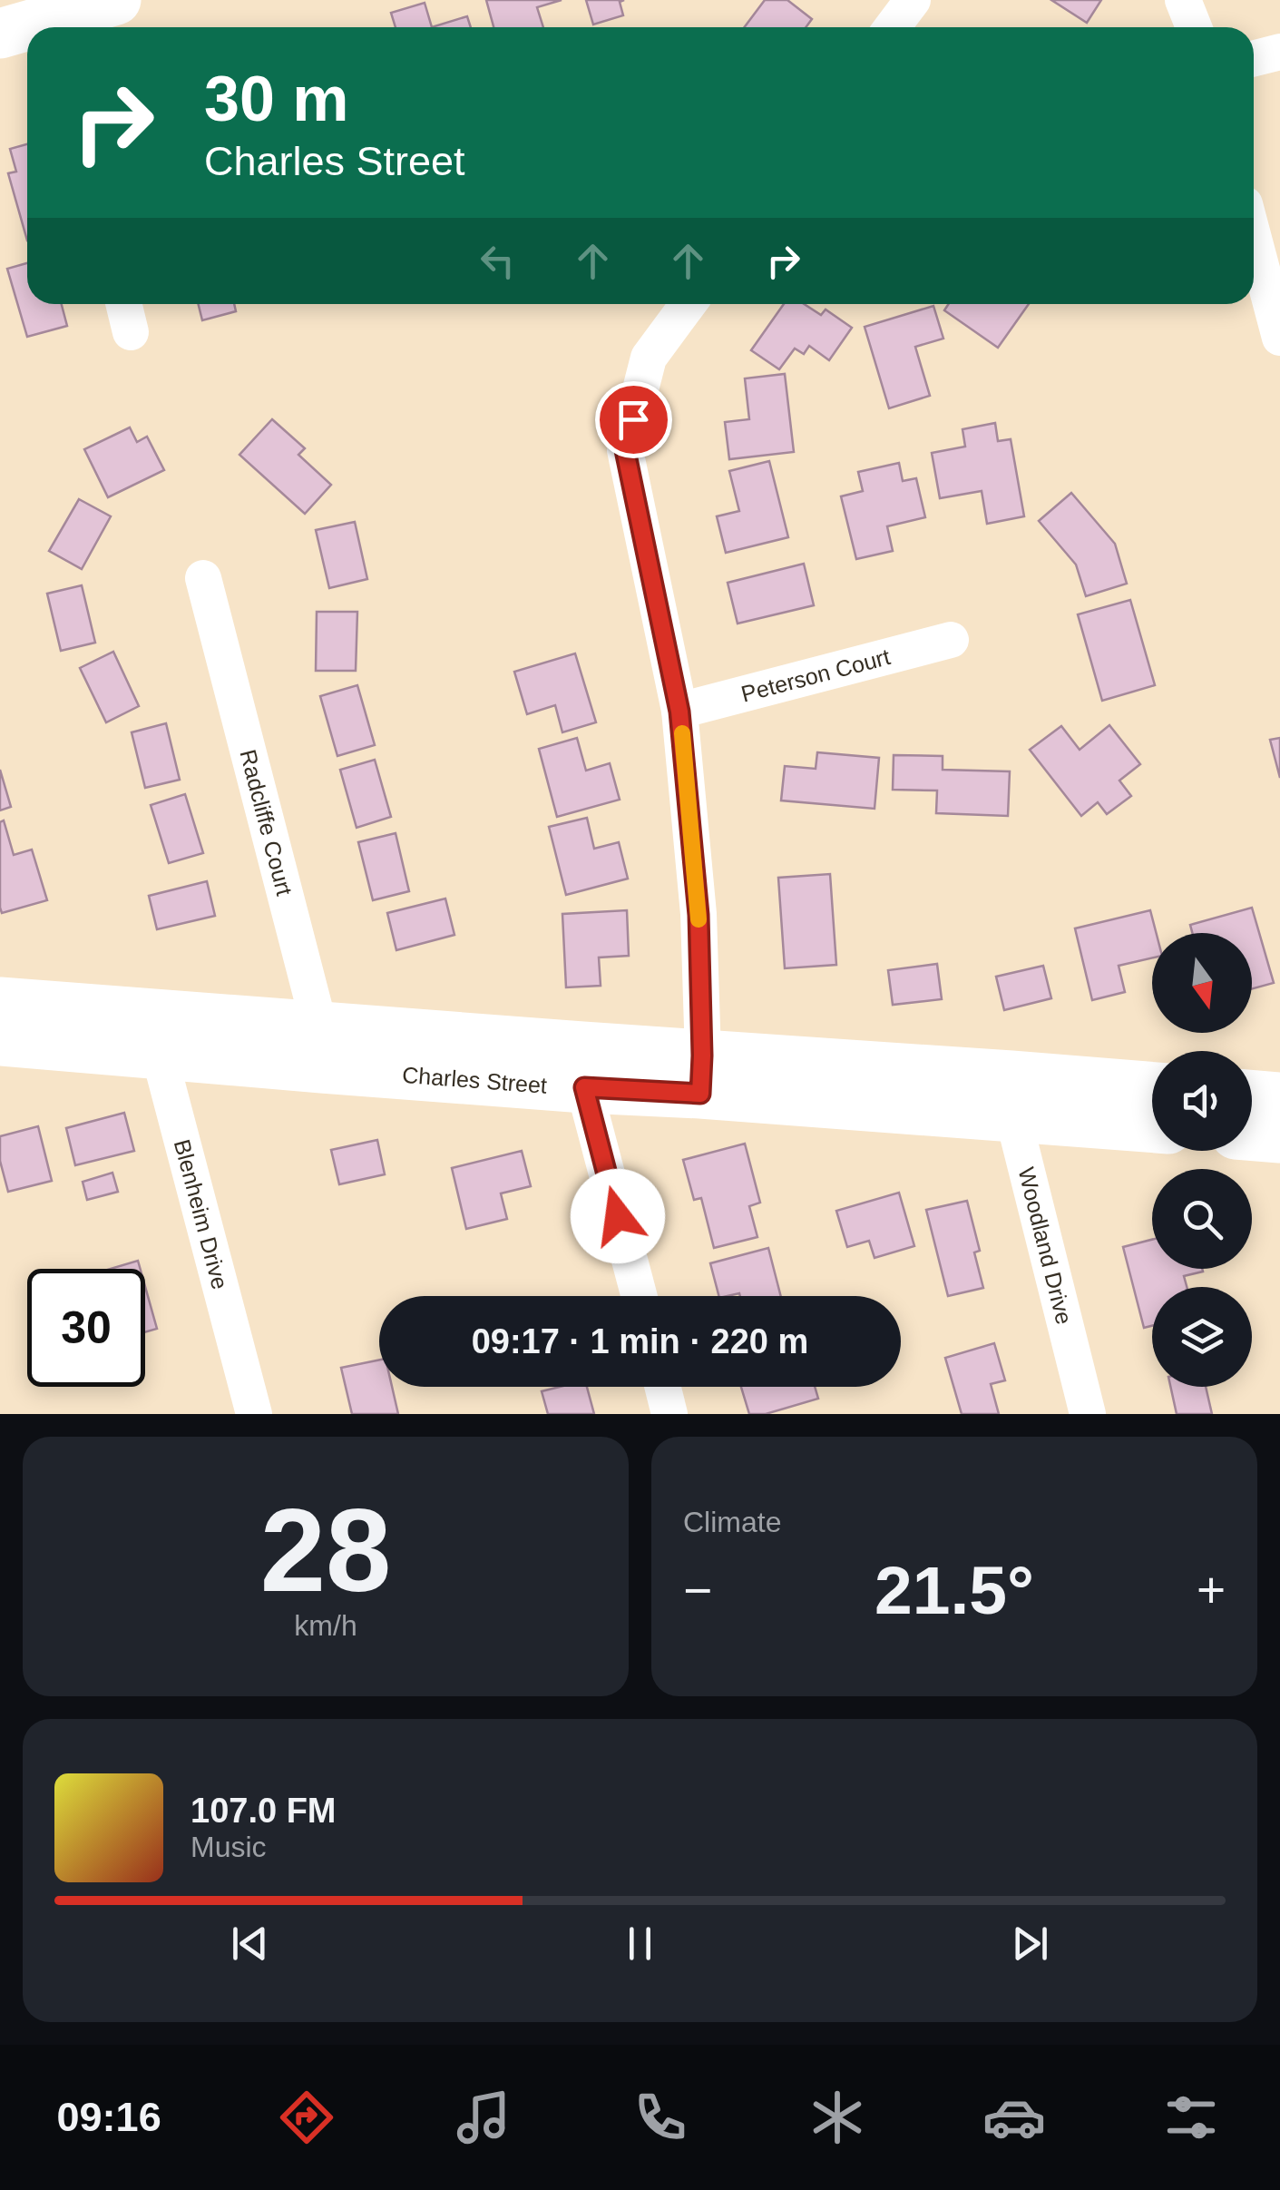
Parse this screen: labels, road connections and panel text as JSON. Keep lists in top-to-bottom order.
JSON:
{
  "streets": {
    "main road": ["Charles Street"],
    "street": [
      "Peterson Court",
      "Radcliffe Court",
      "Blenheim Drive",
      "Woodland Drive"
    ]
  },
  "crossings": [
    ["Radcliffe Court", "Charles Street"],
    ["Charles Street", "Blenheim Drive"],
    ["Charles Street", "Woodland Drive"]
  ],
  "north": "bottom",
  "page": {
    "turn": ["30 m", "Charles Street"],
    "limit": "30",
    "trip": "09:17 · 1 min · 220 m",
    "tile": [
      ["28", "km/h"],
      "Climate"
    ],
    "heat": ["−", "21.5°", "+"],
    "song": ["107.0 FM", "Music"],
    "tabs": "09:16"
  }
}
